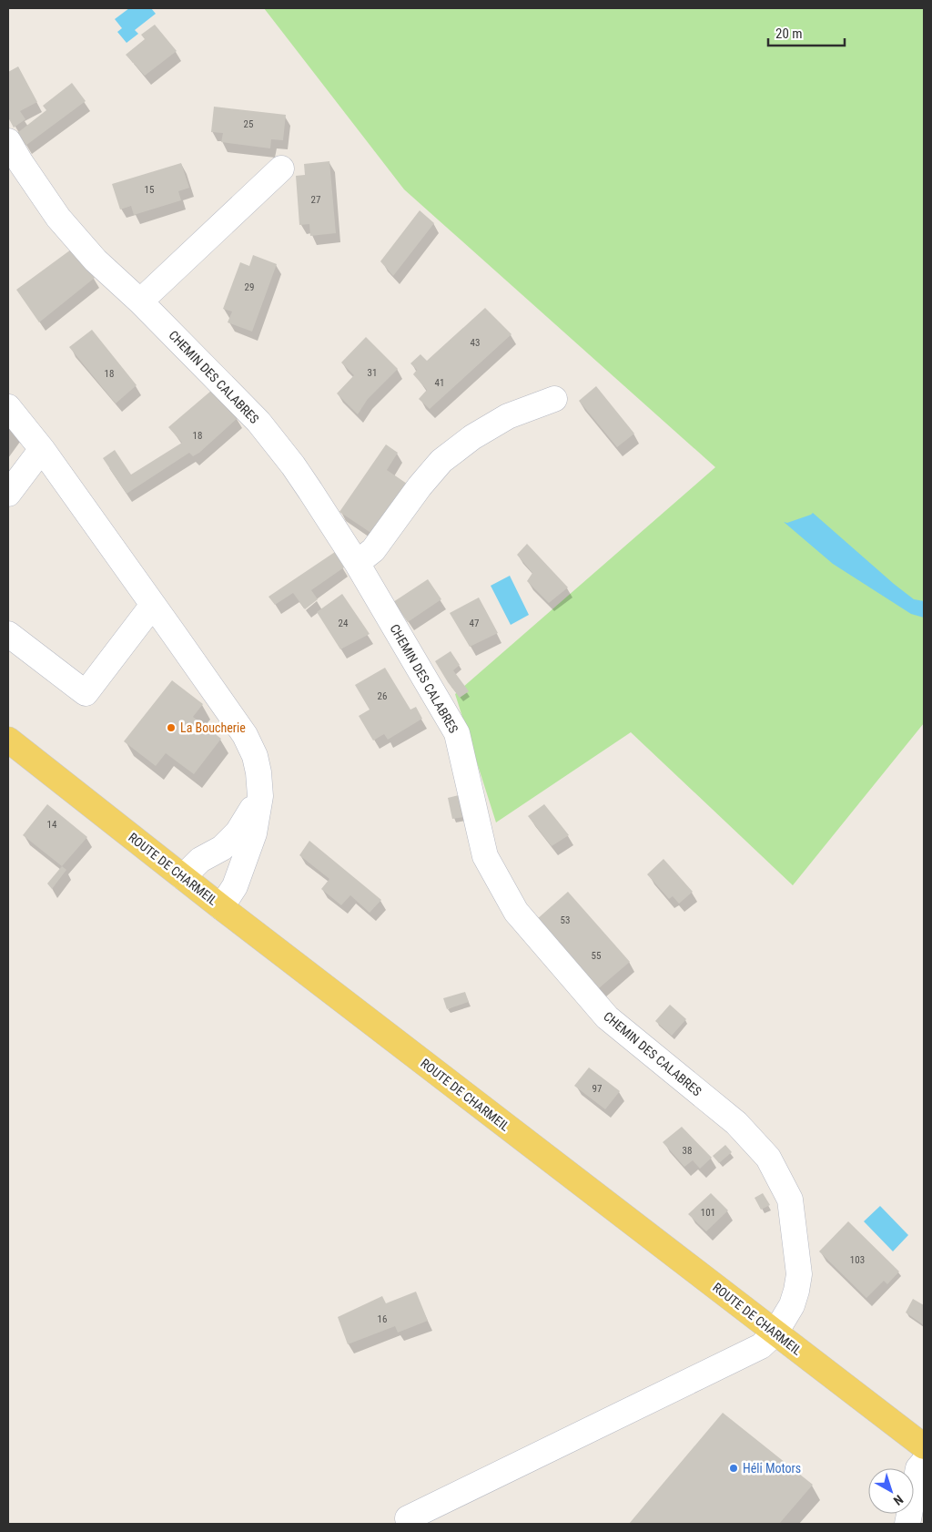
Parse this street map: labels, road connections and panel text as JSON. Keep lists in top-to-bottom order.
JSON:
{
  "streets": {
    "main road": ["ROUTE DE CHARMEIL"],
    "street": ["CHEMIN DES CALABRES"]
  },
  "crossings": [
    ["CHEMIN DES CALABRES", "ROUTE DE CHARMEIL"]
  ],
  "places": ["La Boucherie", "Héli Motors"],
  "house_numbers": [
    "25",
    "15",
    "27",
    "29",
    "43",
    "31",
    "18",
    "41",
    "18",
    "24",
    "47",
    "26",
    "14",
    "53",
    "55",
    "97",
    "38",
    "101",
    "103",
    "16"
  ],
  "scale_bar": "20 m",
  "north": "bottom right"
}
